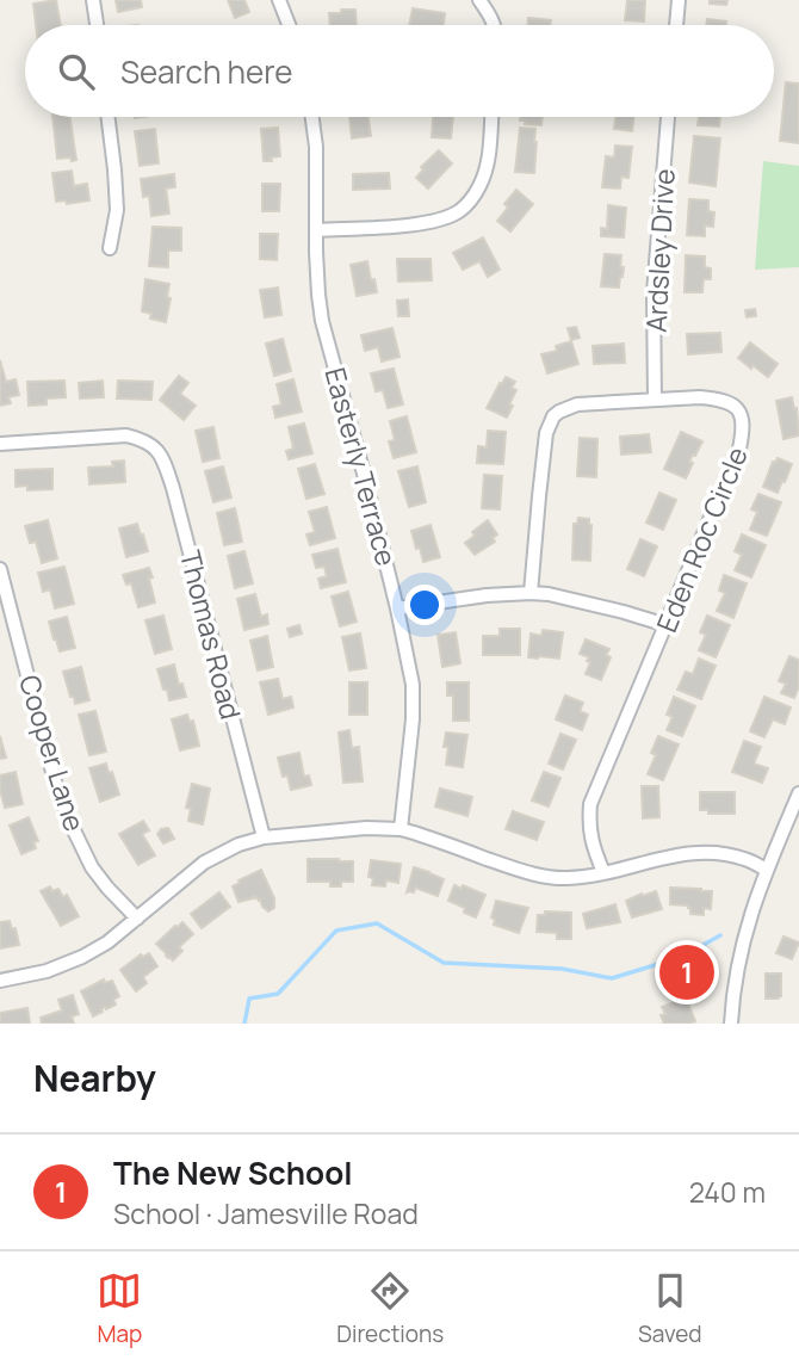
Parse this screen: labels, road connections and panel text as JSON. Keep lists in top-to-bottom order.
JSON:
{
  "streets": {
    "street": [
      "Ardsley Drive",
      "Easterly Terrace",
      "Eden Roc Circle",
      "Thomas Road",
      "Cooper Lane"
    ]
  },
  "crossings": [
    ["Ardsley Drive", "Eden Roc Circle"]
  ],
  "page": {
    "search": "Search here",
    "pins": "1",
    "heading": "Nearby",
    "list": [
      {
        "mark": "1",
        "name": "The New School",
        "note": "School · Jamesville Road",
        "value": "240 m"
      }
    ],
    "nav": ["Map", "Directions", "Saved"]
  }
}
